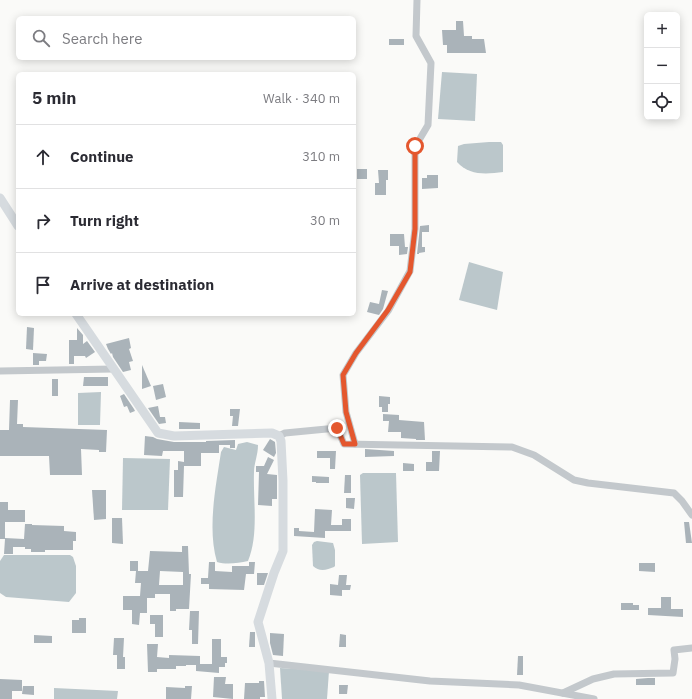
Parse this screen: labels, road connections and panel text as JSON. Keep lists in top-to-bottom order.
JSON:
{
  "page": {
    "map_buttons": ["+", "−"],
    "search": "Search here",
    "heading": ["5 min", "Walk · 340 m"],
    "list": [
      ["Continue", "310 m"],
      ["Turn right", "30 m"],
      "Arrive at destination"
    ]
  }
}
